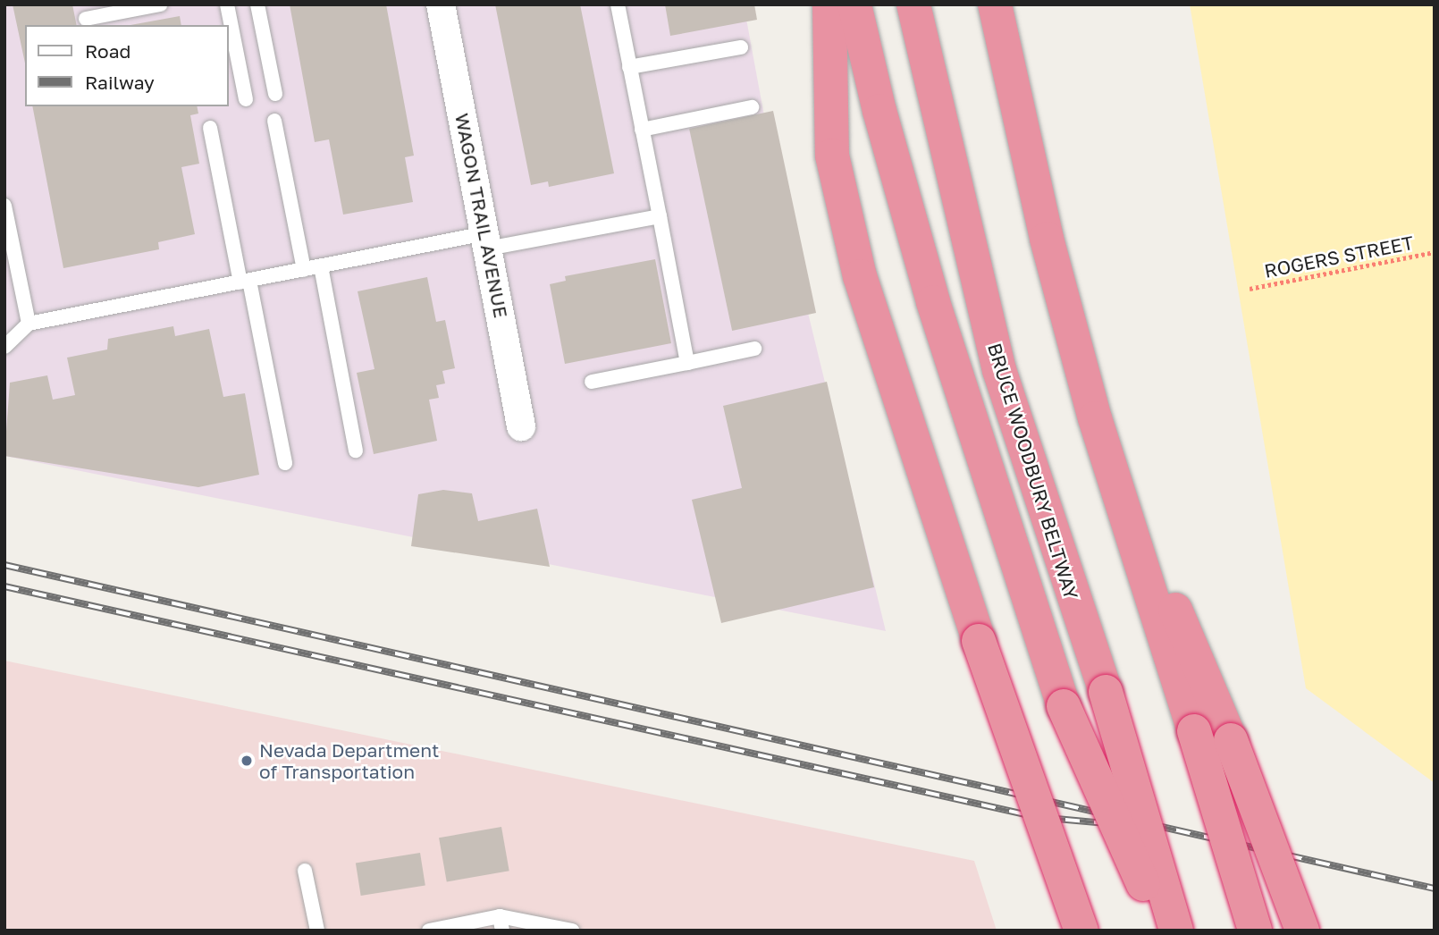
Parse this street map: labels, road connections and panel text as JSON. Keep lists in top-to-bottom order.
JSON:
{
  "streets": {
    "highway": ["BRUCE WOODBURY BELTWAY"],
    "street": ["WAGON TRAIL AVENUE"],
    "path": ["ROGERS STREET"]
  },
  "places": ["Nevada Department of Transportation"],
  "legend": ["Road", "Railway"]
}
